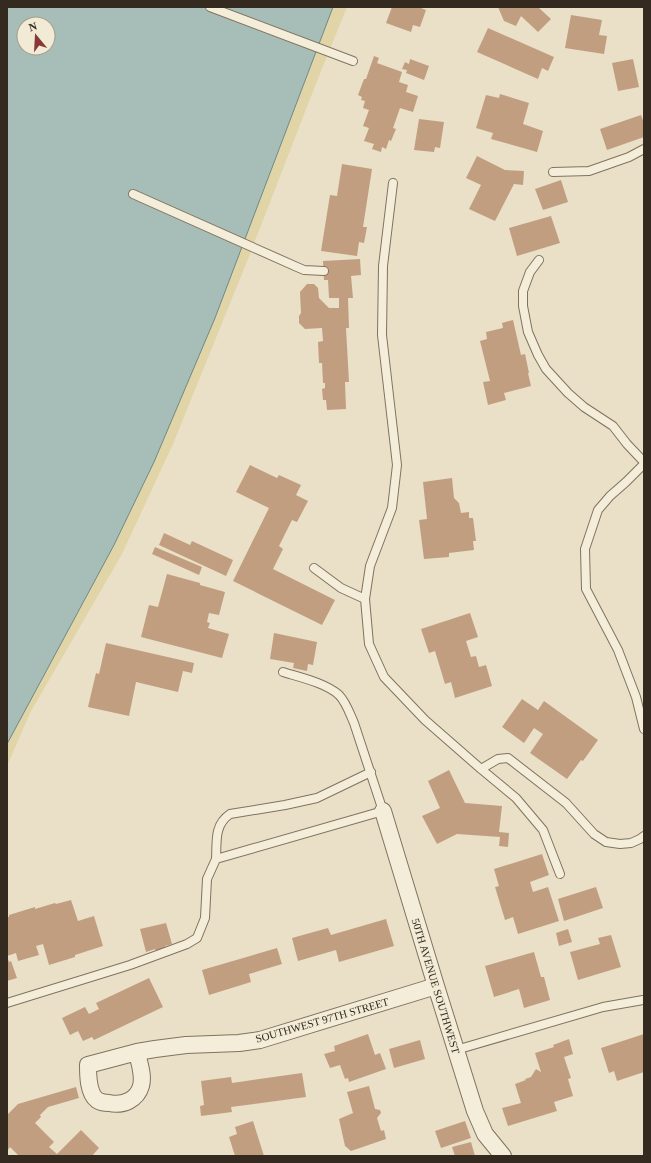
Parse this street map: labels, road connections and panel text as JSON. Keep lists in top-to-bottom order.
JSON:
{
  "streets": {
    "street": ["50TH AVENUE SOUTHWEST", "SOUTHWEST 97TH STREET"]
  },
  "crossings": [
    ["50TH AVENUE SOUTHWEST", "SOUTHWEST 97TH STREET"]
  ],
  "north": "top"
}
